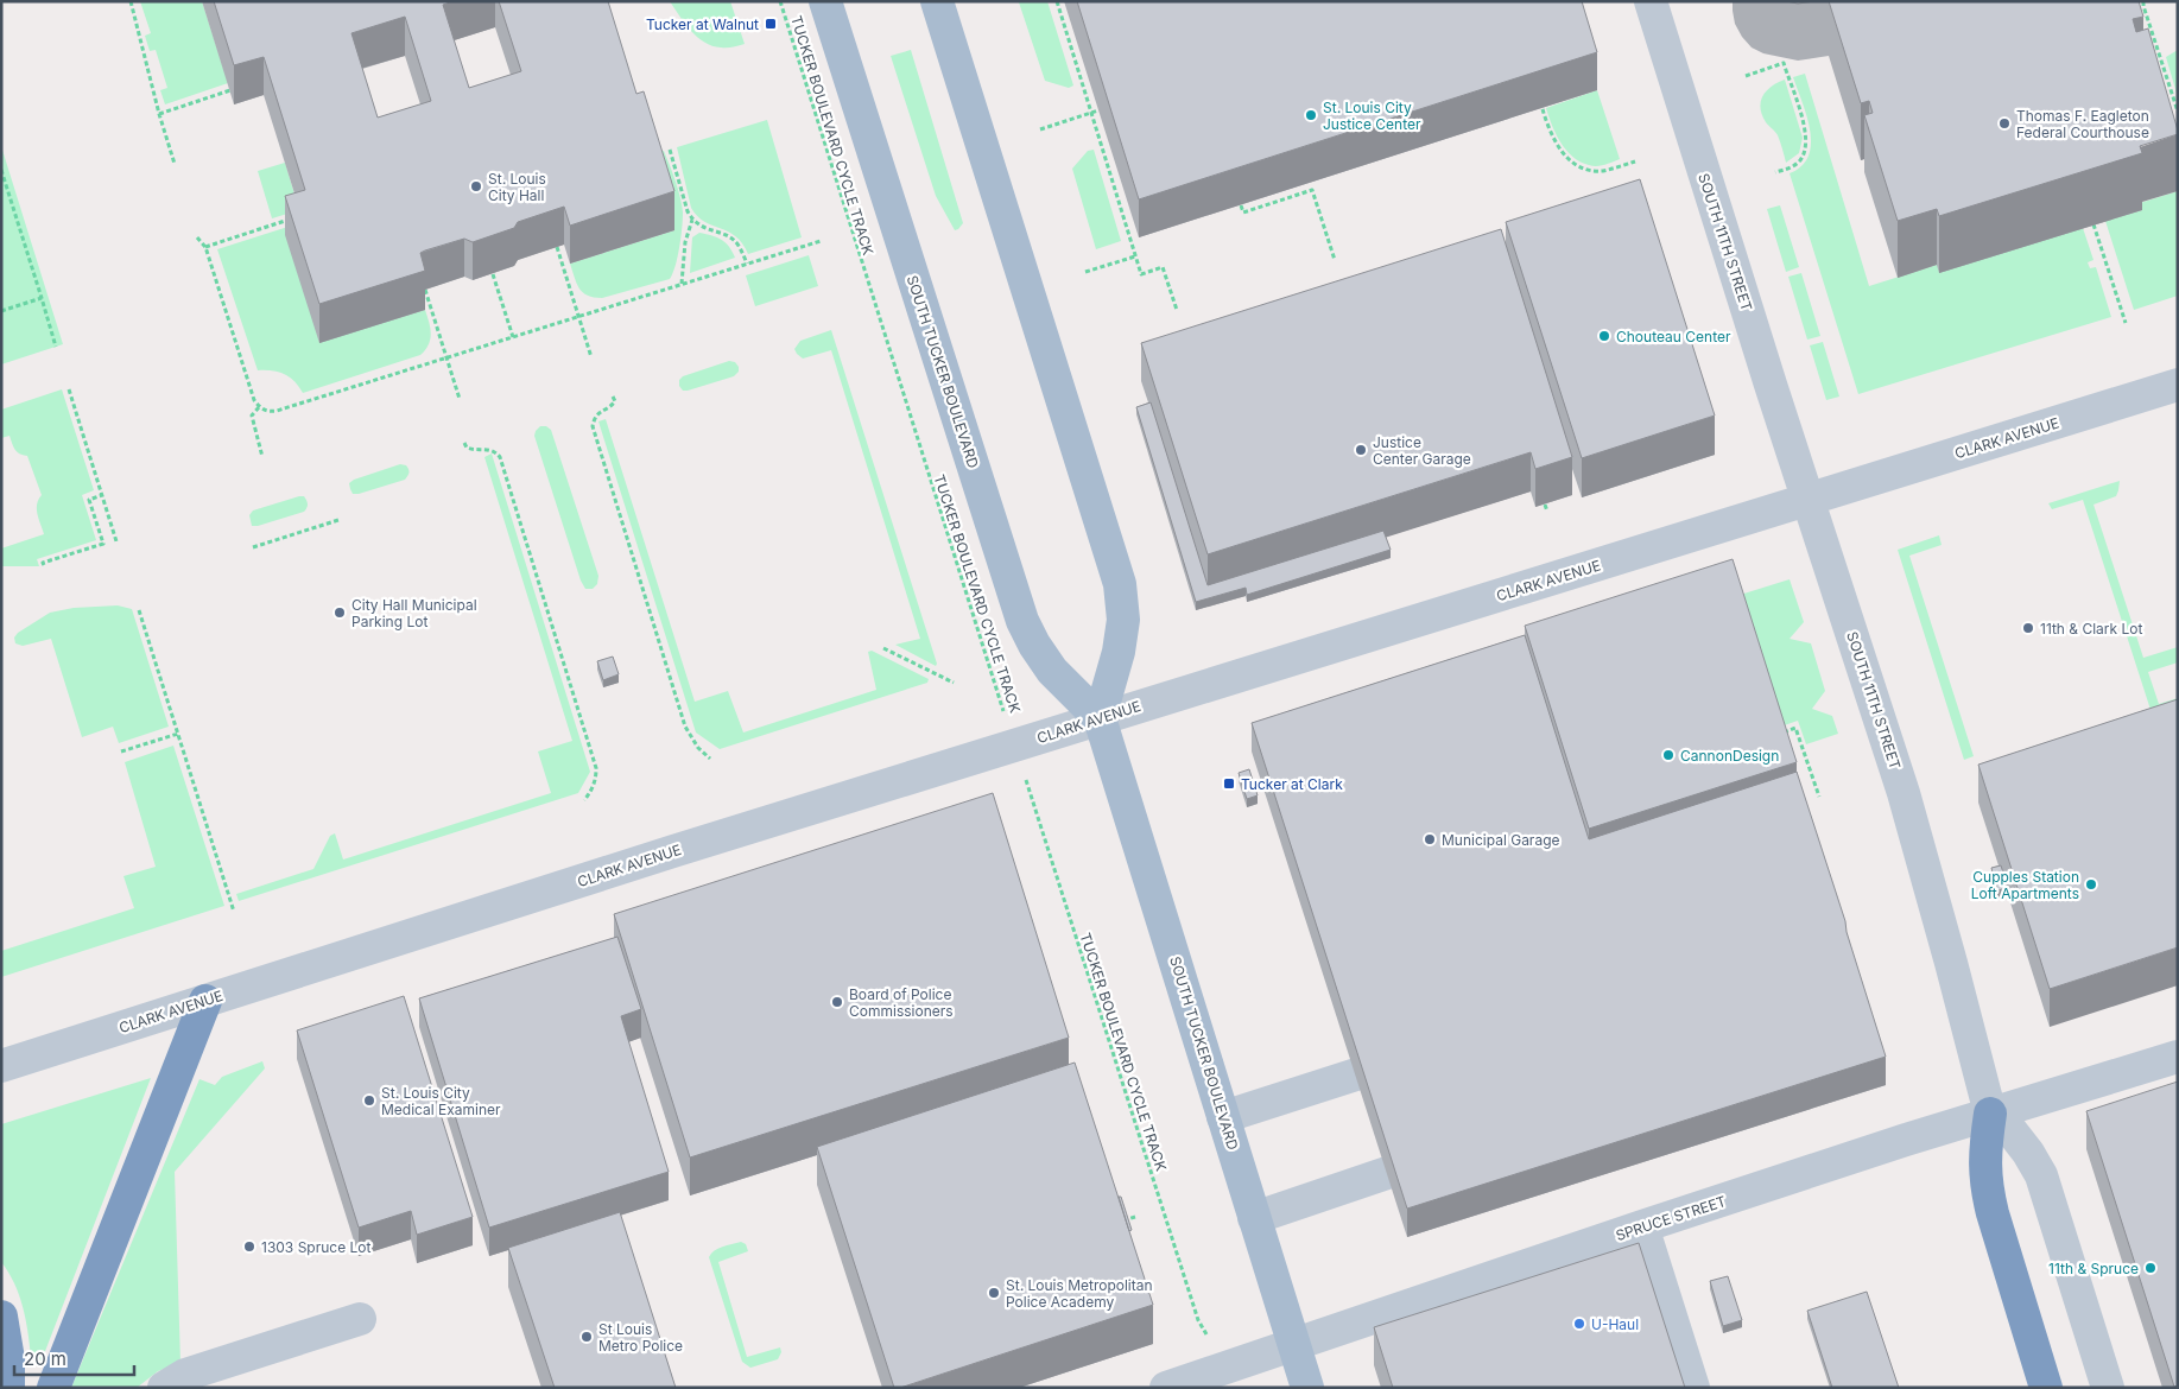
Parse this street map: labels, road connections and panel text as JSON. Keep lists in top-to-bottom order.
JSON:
{
  "streets": {
    "main road": ["SOUTH TUCKER BOULEVARD"],
    "street": ["SOUTH 11TH STREET", "CLARK AVENUE", "SPRUCE STREET"],
    "path": ["TUCKER BOULEVARD CYCLE TRACK"]
  },
  "crossings": [
    ["TUCKER BOULEVARD CYCLE TRACK", "CLARK AVENUE"],
    ["TUCKER BOULEVARD CYCLE TRACK", "SPRUCE STREET"],
    ["SOUTH 11TH STREET", "CLARK AVENUE"],
    ["SOUTH 11TH STREET", "SPRUCE STREET"],
    ["SOUTH TUCKER BOULEVARD", "CLARK AVENUE"],
    ["SOUTH TUCKER BOULEVARD", "SPRUCE STREET"]
  ],
  "places": {
    "transit": ["Tucker at Walnut", "Tucker at Clark"],
    "other": [
      "St. Louis City Justice Center",
      "Thomas F. Eagleton Federal Courthouse",
      "St. Louis City Hall",
      "Chouteau Center",
      "Justice Center Garage",
      "City Hall Municipal Parking Lot",
      "11th & Clark Lot",
      "CannonDesign",
      "Municipal Garage",
      "Cupples Station Loft Apartments",
      "Board of Police Commissioners",
      "St. Louis City Medical Examiner",
      "1303 Spruce Lot",
      "11th & Spruce",
      "St. Louis Metropolitan Police Academy",
      "U-Haul",
      "St Louis Metro Police"
    ]
  },
  "scale_bar": "20 m"
}
